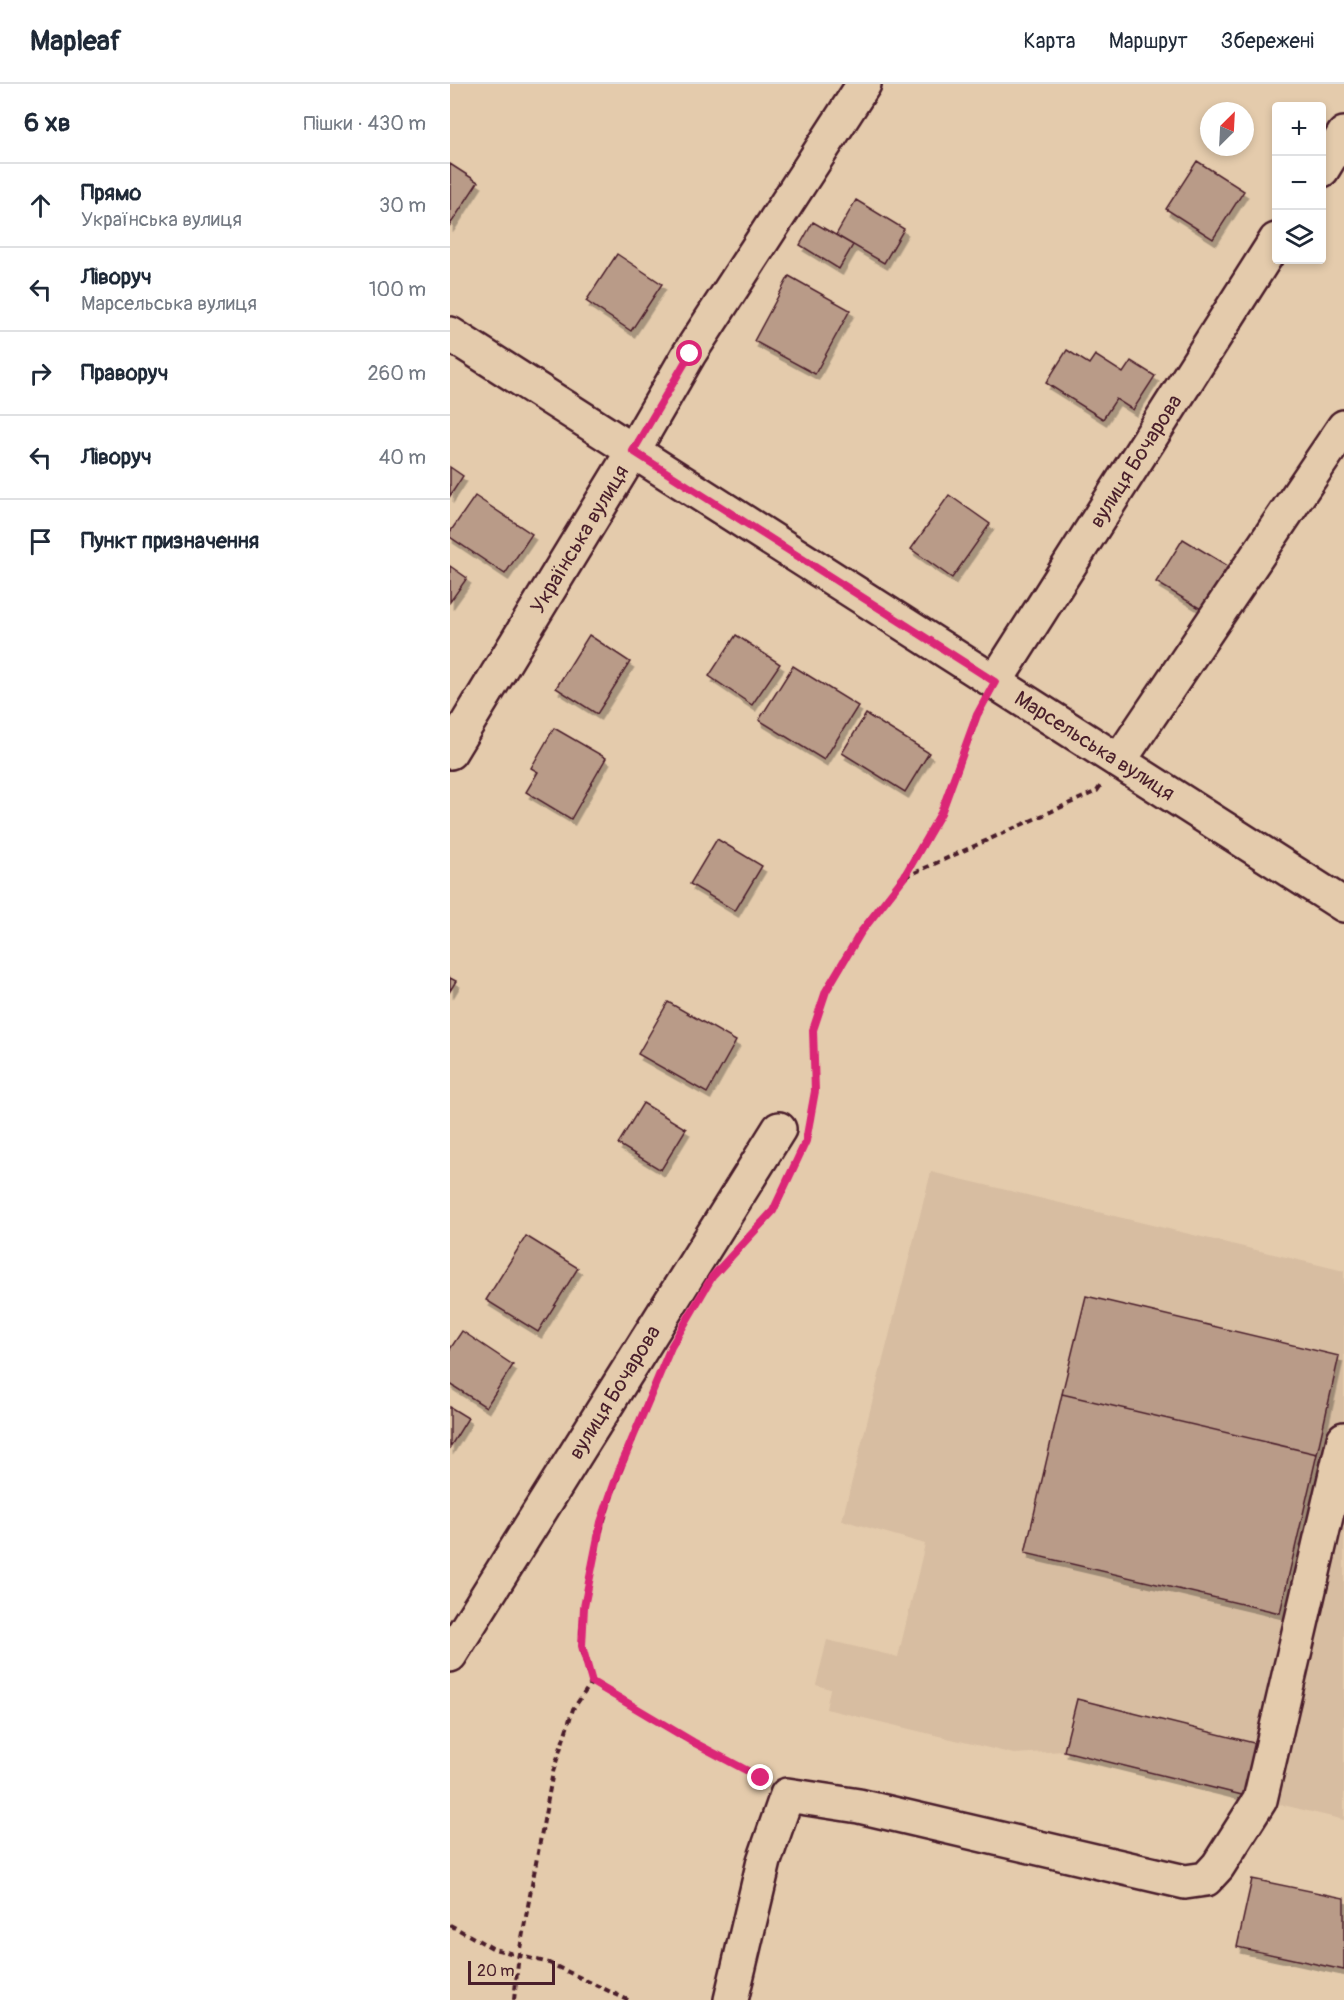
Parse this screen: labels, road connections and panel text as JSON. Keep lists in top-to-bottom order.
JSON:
{
  "streets": {
    "street": ["вулиця Бочарова", "Українська вулиця", "Марсельська вулиця"]
  },
  "crossings": [
    ["вулиця Бочарова", "Марсельська вулиця"],
    ["Українська вулиця", "Марсельська вулиця"]
  ],
  "scale_bar": "20 m",
  "north": "top right",
  "page": {
    "header": "Mapleaf",
    "nav": ["Карта", "Маршрут", "Збережені"],
    "heading": ["6 хв", "Пішки · 430 m"],
    "map_buttons": ["+", "−"],
    "list": [
      ["Прямо", "Українська вулиця", "30 m"],
      ["Ліворуч", "Марсельська вулиця", "100 m"],
      ["Праворуч", "260 m"],
      ["Ліворуч", "40 m"],
      "Пункт призначення"
    ],
    "scale": "20 m"
  }
}
